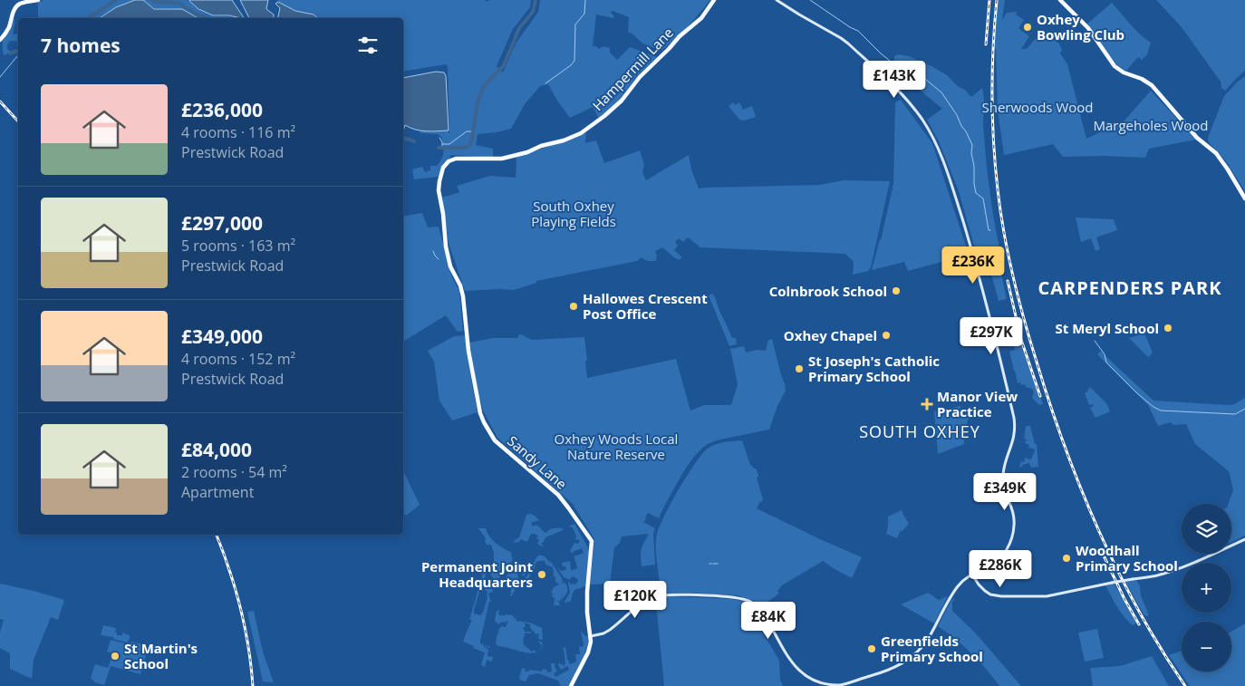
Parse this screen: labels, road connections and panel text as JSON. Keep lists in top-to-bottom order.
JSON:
{
  "streets": {
    "main road": ["Hampermill Lane", "Sandy Lane"]
  },
  "crossings": [
    ["Hampermill Lane", "Sandy Lane"]
  ],
  "districts": ["CARPENDERS PARK", "SOUTH OXHEY"],
  "parks": [
    "Sherwoods Wood",
    "Margeholes Wood",
    "South Oxhey Playing Fields",
    "Oxhey Woods Local Nature Reserve"
  ],
  "places": {
    "other": [
      "Oxhey Bowling Club",
      "Colnbrook School",
      "Hallowes Crescent Post Office",
      "St Meryl School",
      "Oxhey Chapel",
      "St Joseph's Catholic Primary School",
      "Woodhall Primary School",
      "Permanent Joint Headquarters",
      "Greenfields Primary School",
      "St Martin's School"
    ],
    "health": ["Manor View Practice"]
  },
  "page": {
    "heading": "7 homes",
    "price": [
      "£143K",
      "£236K",
      "£297K",
      "£349K",
      "£286K",
      "£120K",
      "£84K"
    ],
    "list": [
      {
        "name": "£236,000",
        "note": "4 rooms · 116 m² · Prestwick Road"
      },
      {
        "name": "£297,000",
        "note": "5 rooms · 163 m² · Prestwick Road"
      },
      {
        "name": "£349,000",
        "note": "4 rooms · 152 m² · Prestwick Road"
      },
      {
        "name": "£84,000",
        "note": "2 rooms · 54 m² · Apartment"
      }
    ],
    "map_buttons": ["+", "−"]
  }
}
